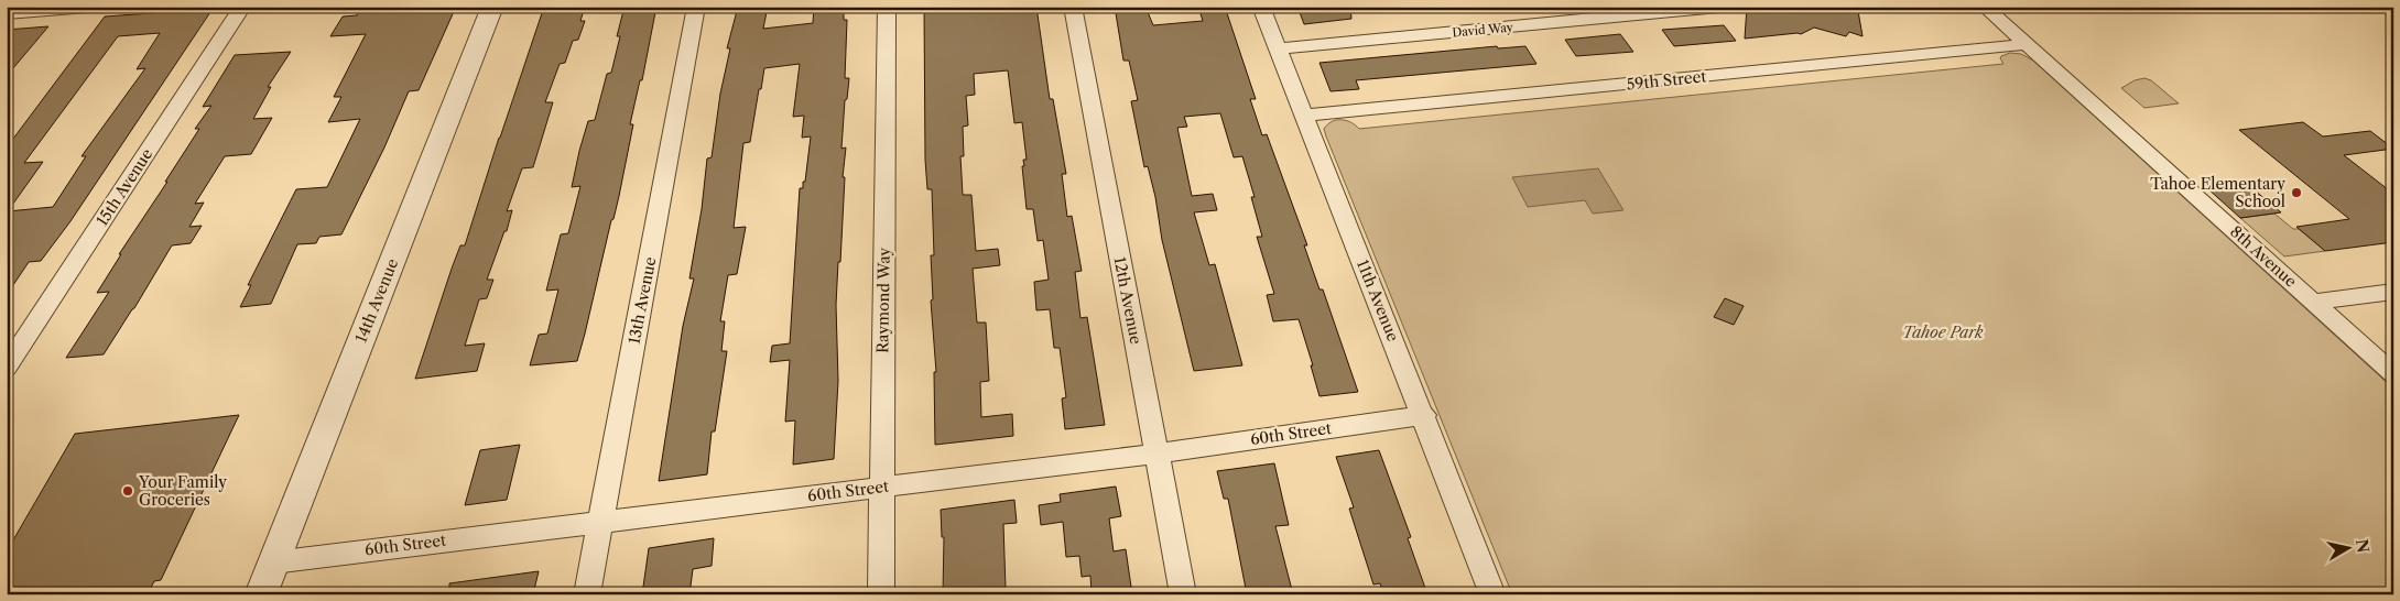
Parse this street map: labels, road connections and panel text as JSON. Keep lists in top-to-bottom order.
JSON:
{
  "streets": {
    "street": [
      "David Way",
      "59th Street",
      "15th Avenue",
      "8th Avenue",
      "14th Avenue",
      "13th Avenue",
      "Raymond Way",
      "12th Avenue",
      "11th Avenue",
      "60th Street"
    ]
  },
  "crossings": [
    ["David Way", "11th Avenue"],
    ["59th Street", "8th Avenue"],
    ["59th Street", "11th Avenue"],
    ["14th Avenue", "60th Street"],
    ["13th Avenue", "60th Street"],
    ["Raymond Way", "60th Street"],
    ["12th Avenue", "60th Street"],
    ["11th Avenue", "60th Street"]
  ],
  "parks": ["Tahoe Park"],
  "places": ["Tahoe Elementary School", "Your Family Groceries"],
  "north": "right"
}
